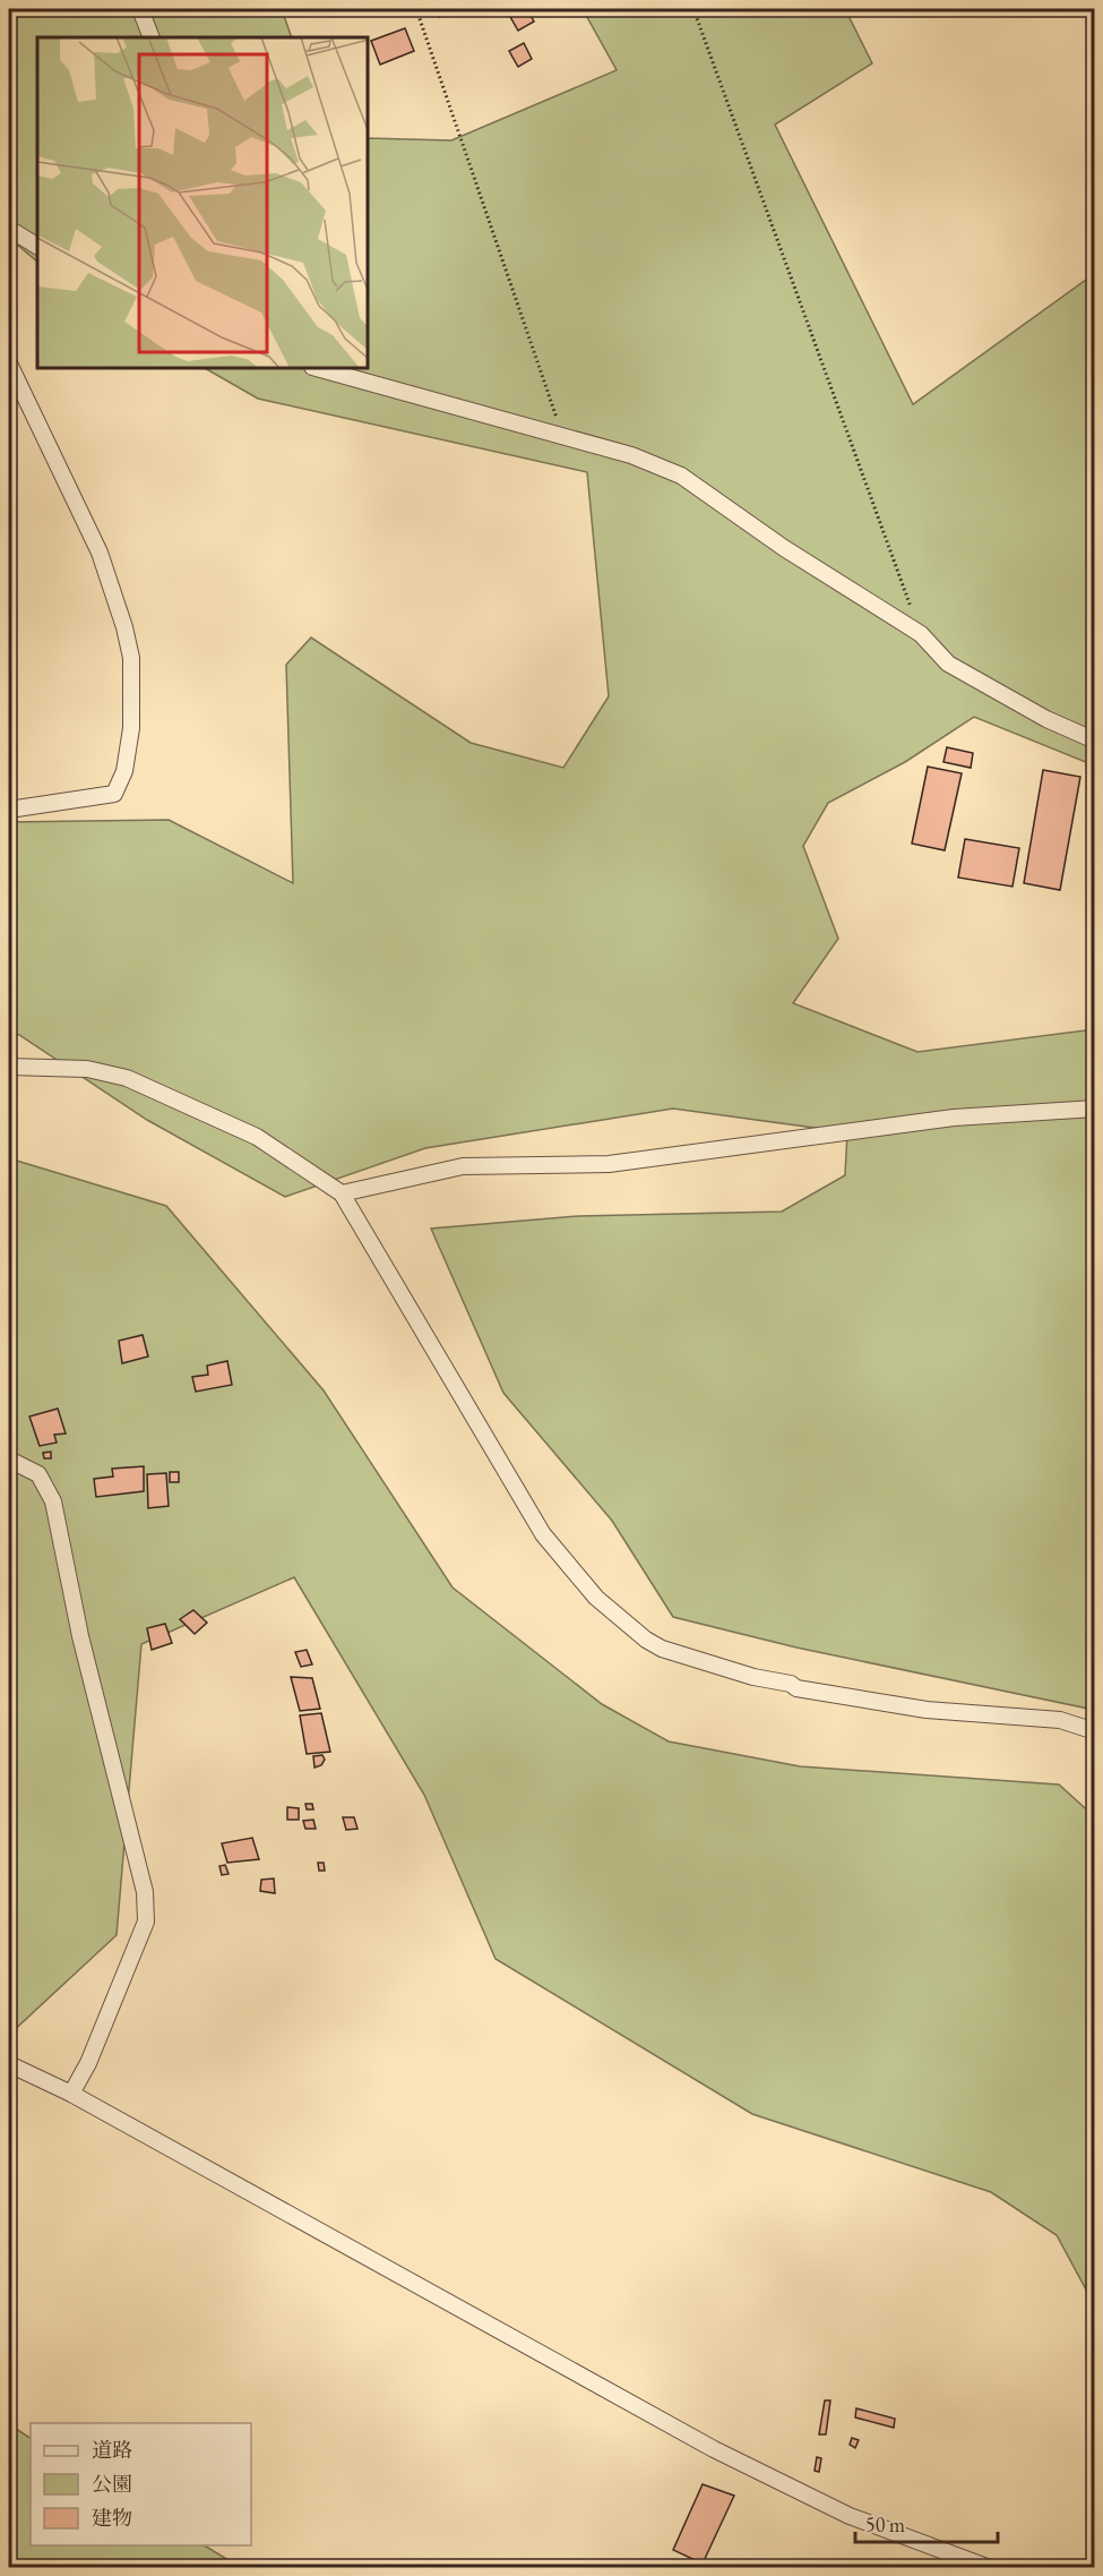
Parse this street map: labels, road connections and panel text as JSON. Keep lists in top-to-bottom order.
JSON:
{
  "legend": ["道路", "公園", "建物"],
  "scale_bar": "50 m"
}
